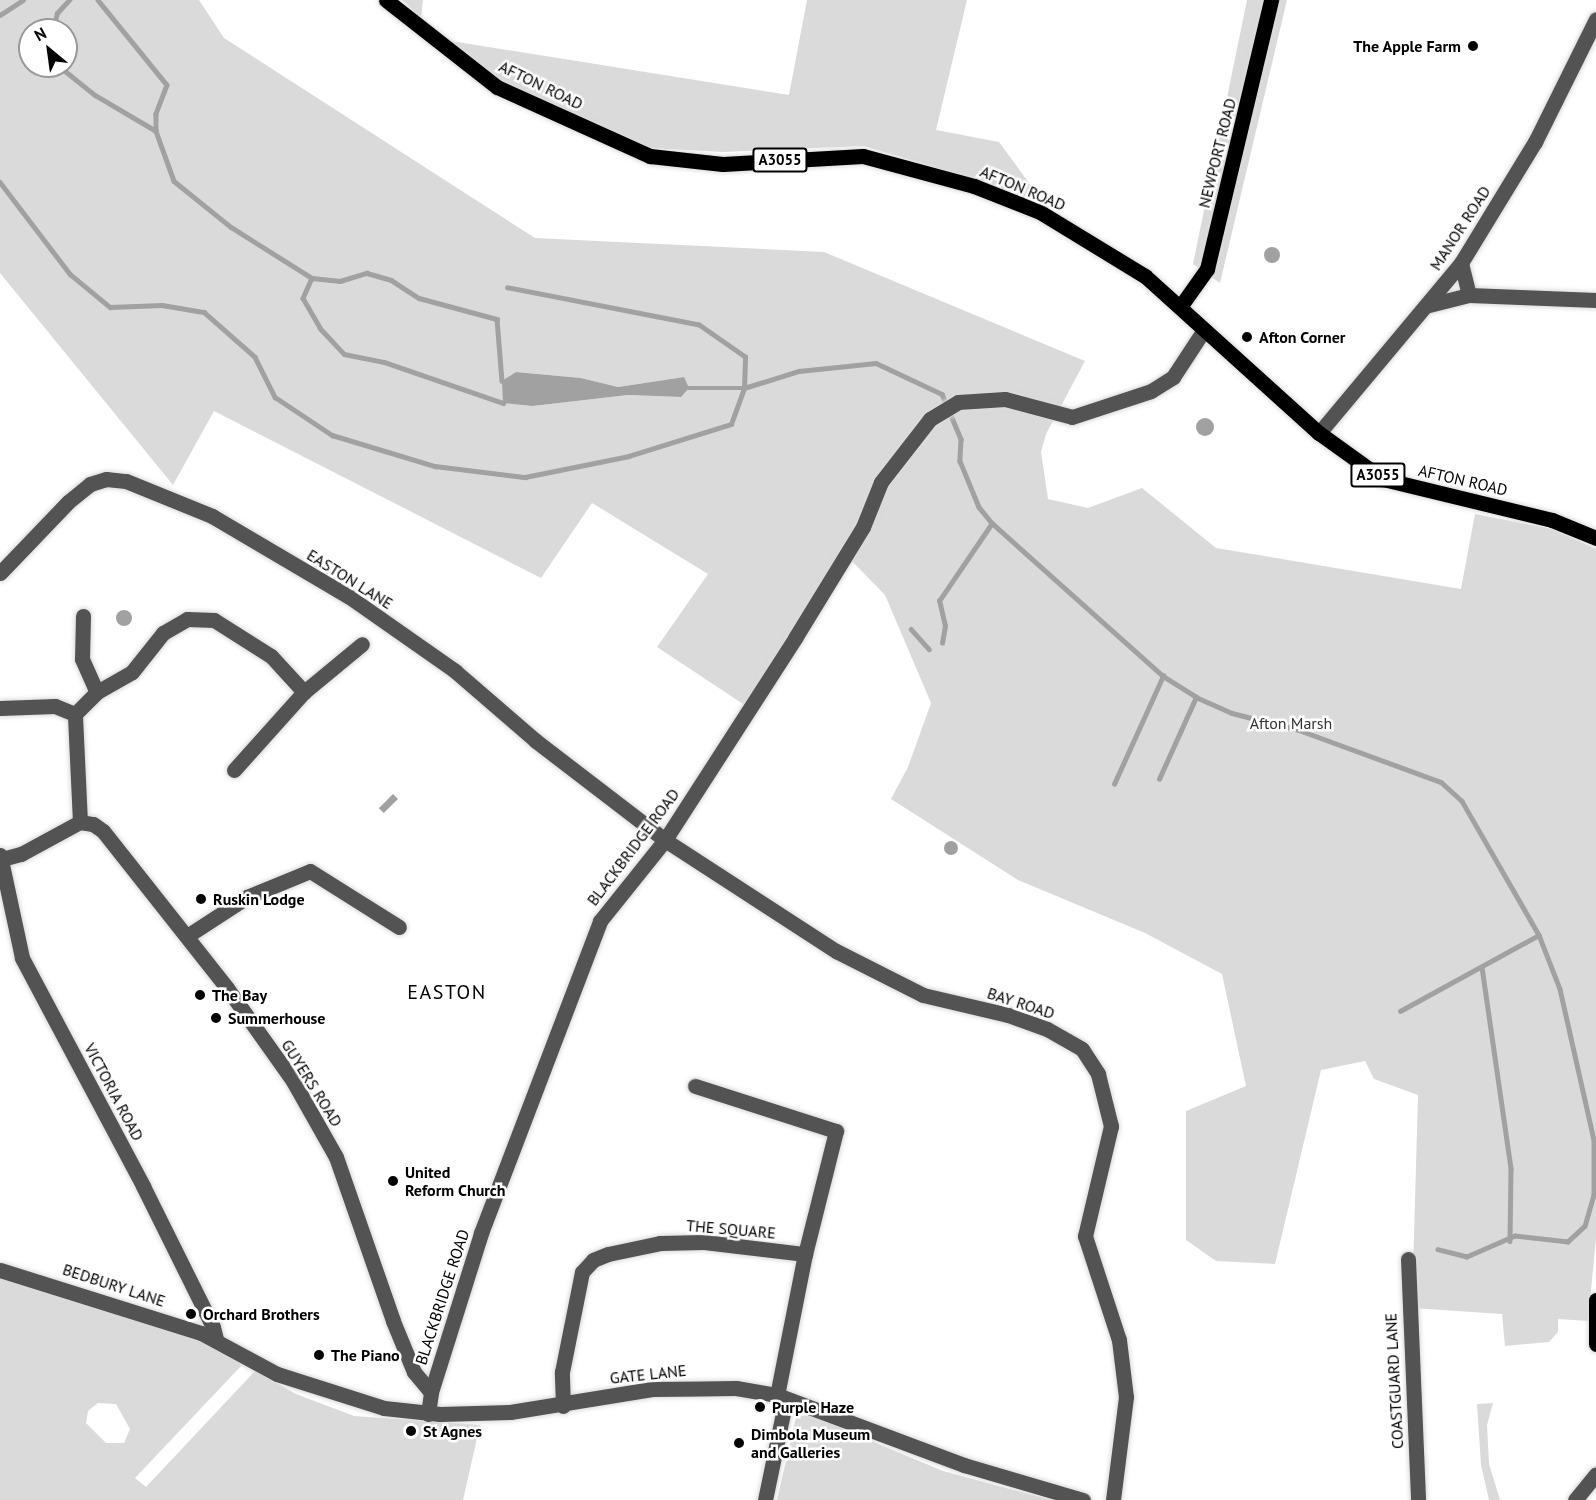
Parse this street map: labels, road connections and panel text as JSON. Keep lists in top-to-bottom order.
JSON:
{
  "streets": {
    "main road": ["AFTON ROAD", "NEWPORT ROAD", "A3055"],
    "street": [
      "MANOR ROAD",
      "EASTON LANE",
      "BLACKBRIDGE ROAD",
      "BAY ROAD",
      "GUYERS ROAD",
      "VICTORIA ROAD",
      "THE SQUARE",
      "BEDBURY LANE",
      "GATE LANE",
      "COASTGUARD LANE"
    ]
  },
  "crossings": [
    ["AFTON ROAD", "NEWPORT ROAD"],
    ["AFTON ROAD", "MANOR ROAD"],
    ["AFTON ROAD", "BLACKBRIDGE ROAD"],
    ["EASTON LANE", "BLACKBRIDGE ROAD"],
    ["EASTON LANE", "BAY ROAD"],
    ["BLACKBRIDGE ROAD", "BAY ROAD"],
    ["BLACKBRIDGE ROAD", "GUYERS ROAD"],
    ["BLACKBRIDGE ROAD", "GATE LANE"],
    ["VICTORIA ROAD", "BEDBURY LANE"],
    ["VICTORIA ROAD", "GATE LANE"],
    ["THE SQUARE", "GATE LANE"],
    ["BEDBURY LANE", "GATE LANE"]
  ],
  "districts": ["EASTON"],
  "parks": ["Afton Marsh"],
  "places": [
    "The Apple Farm",
    "Afton Corner",
    "Ruskin Lodge",
    "The Bay",
    "Summerhouse",
    "United Reform Church",
    "Orchard Brothers",
    "The Piano",
    "Purple Haze",
    "St Agnes",
    "Dimbola Museum and Galleries"
  ],
  "north": "top left"
}
